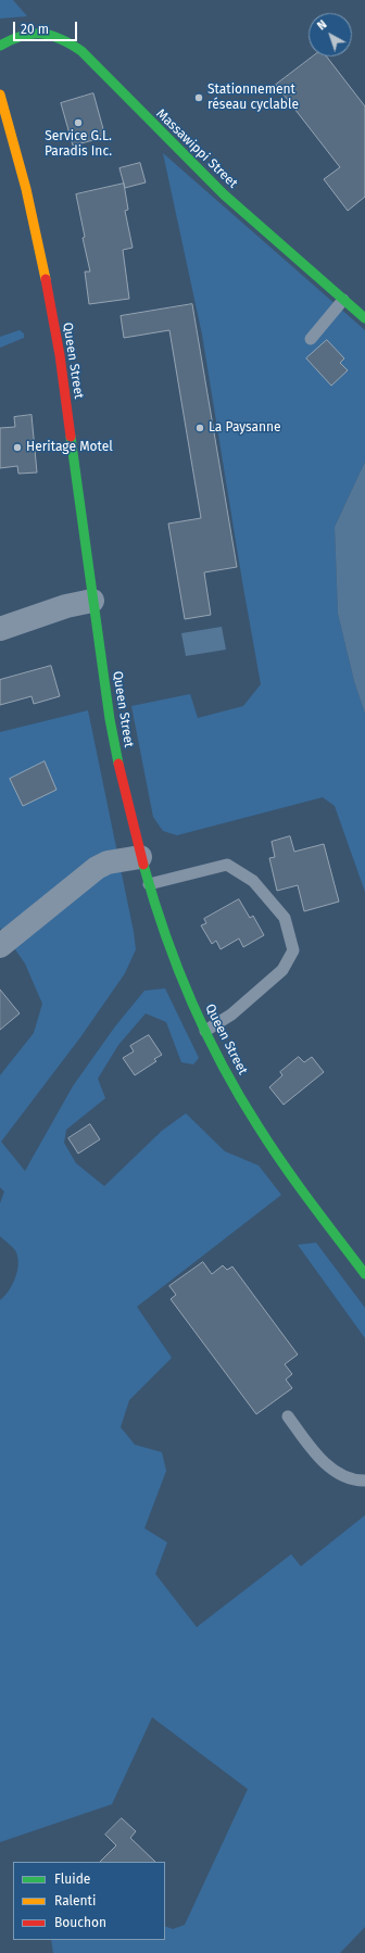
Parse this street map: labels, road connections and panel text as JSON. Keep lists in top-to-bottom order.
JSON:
{
  "streets": {
    "main road": ["Massawippi Street", "Queen Street"]
  },
  "places": [
    "Stationnement réseau cyclable",
    "Service G.L. Paradis Inc.",
    "La Paysanne",
    "Heritage Motel"
  ],
  "legend": ["Fluide", "Ralenti", "Bouchon"],
  "scale_bar": "20 m",
  "north": "top left"
}
